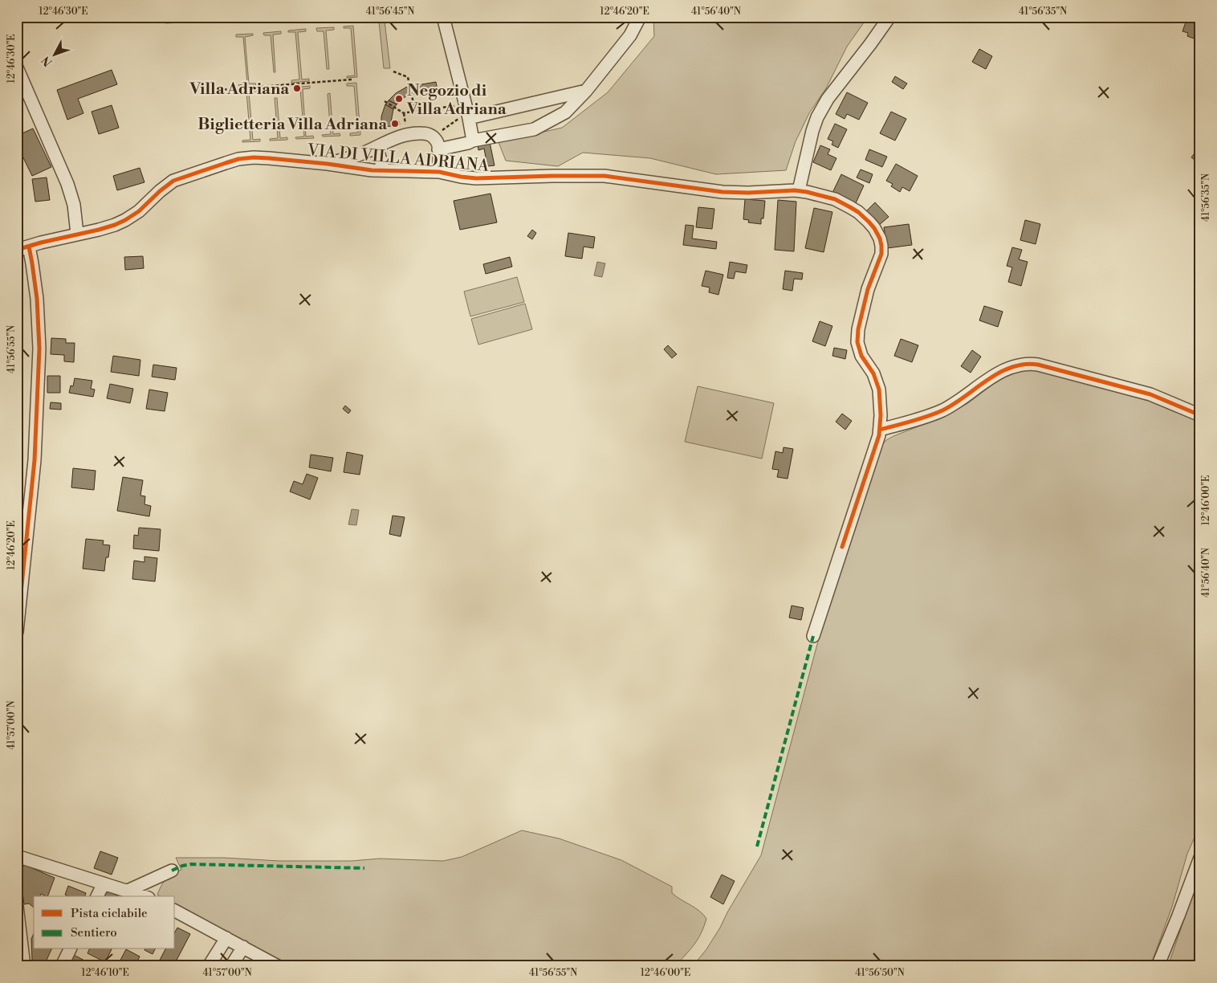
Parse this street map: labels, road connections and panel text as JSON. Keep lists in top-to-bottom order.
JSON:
{
  "streets": {
    "street": ["VIA DI VILLA ADRIANA"]
  },
  "places": ["Villa Adriana", "Negozio di Villa Adriana", "Biglietteria Villa Adriana"],
  "legend": ["Pista ciclabile", "Sentiero"],
  "north": "bottom left",
  "coordinates": [
    "12°46'30\"E",
    "41°56'45\"N",
    "12°46'20\"E",
    "41°56'40\"N",
    "41°56'35\"N",
    "41°56'55\"N",
    "12°46'00\"E",
    "41°57'00\"N",
    "12°46'10\"E",
    "41°56'50\"N"
  ]
}
